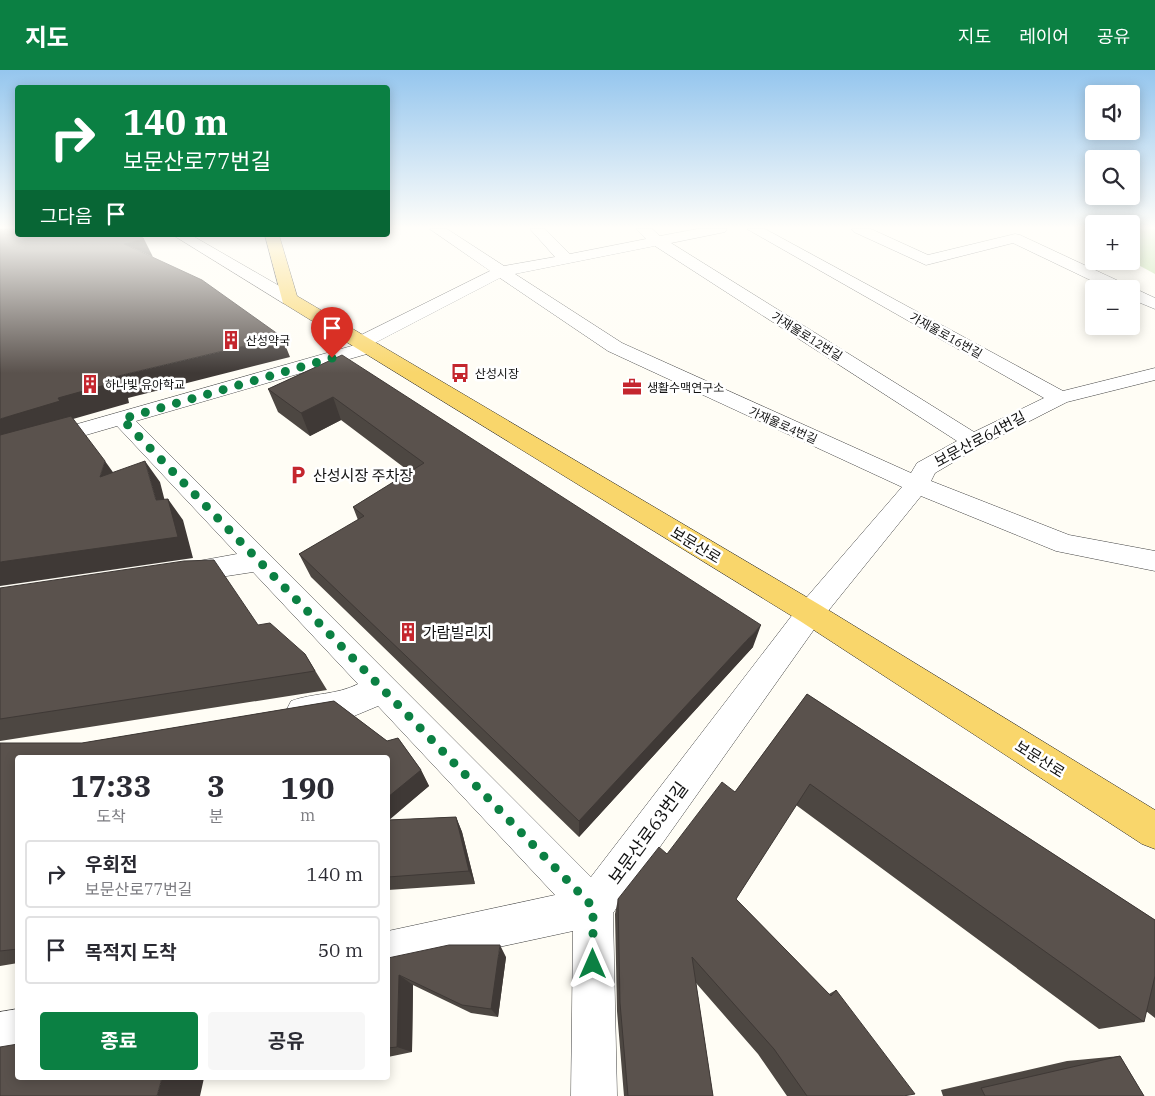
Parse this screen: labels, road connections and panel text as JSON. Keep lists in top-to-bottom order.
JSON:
{
  "streets": {
    "main road": ["보문산로"],
    "street": [
      "가재울로16번길",
      "가재울로12번길",
      "가재울로4번길",
      "보문산로64번길",
      "보문산로63번길"
    ]
  },
  "crossings": [
    ["가재울로16번길", "보문산로64번길"],
    ["가재울로12번길", "보문산로64번길"],
    ["가재울로4번길", "보문산로64번길"],
    ["보문산로64번길", "보문산로"],
    ["보문산로64번길", "보문산로63번길"],
    ["보문산로", "보문산로63번길"]
  ],
  "places": {
    "building": ["산성약국", "하나빛 유아학교", "가람빌리지"],
    "bus stop": ["산성시장"],
    "office": ["생활수맥연구소"],
    "parking": ["산성시장 주차장"]
  },
  "page": {
    "header": "지도",
    "nav": ["지도", "레이어", "공유"],
    "map_buttons": ["+", "−"],
    "turn": ["140 m", "보문산로77번길"],
    "then": "그다음",
    "eta": [
      "17:33",
      "도착",
      "3",
      "분",
      "190",
      "m"
    ],
    "list": [
      {
        "name": "우회전",
        "note": "보문산로77번길",
        "value": "140 m"
      },
      {
        "name": "목적지 도착",
        "value": "50 m"
      }
    ],
    "buttons": ["종료", "공유"]
  }
}
